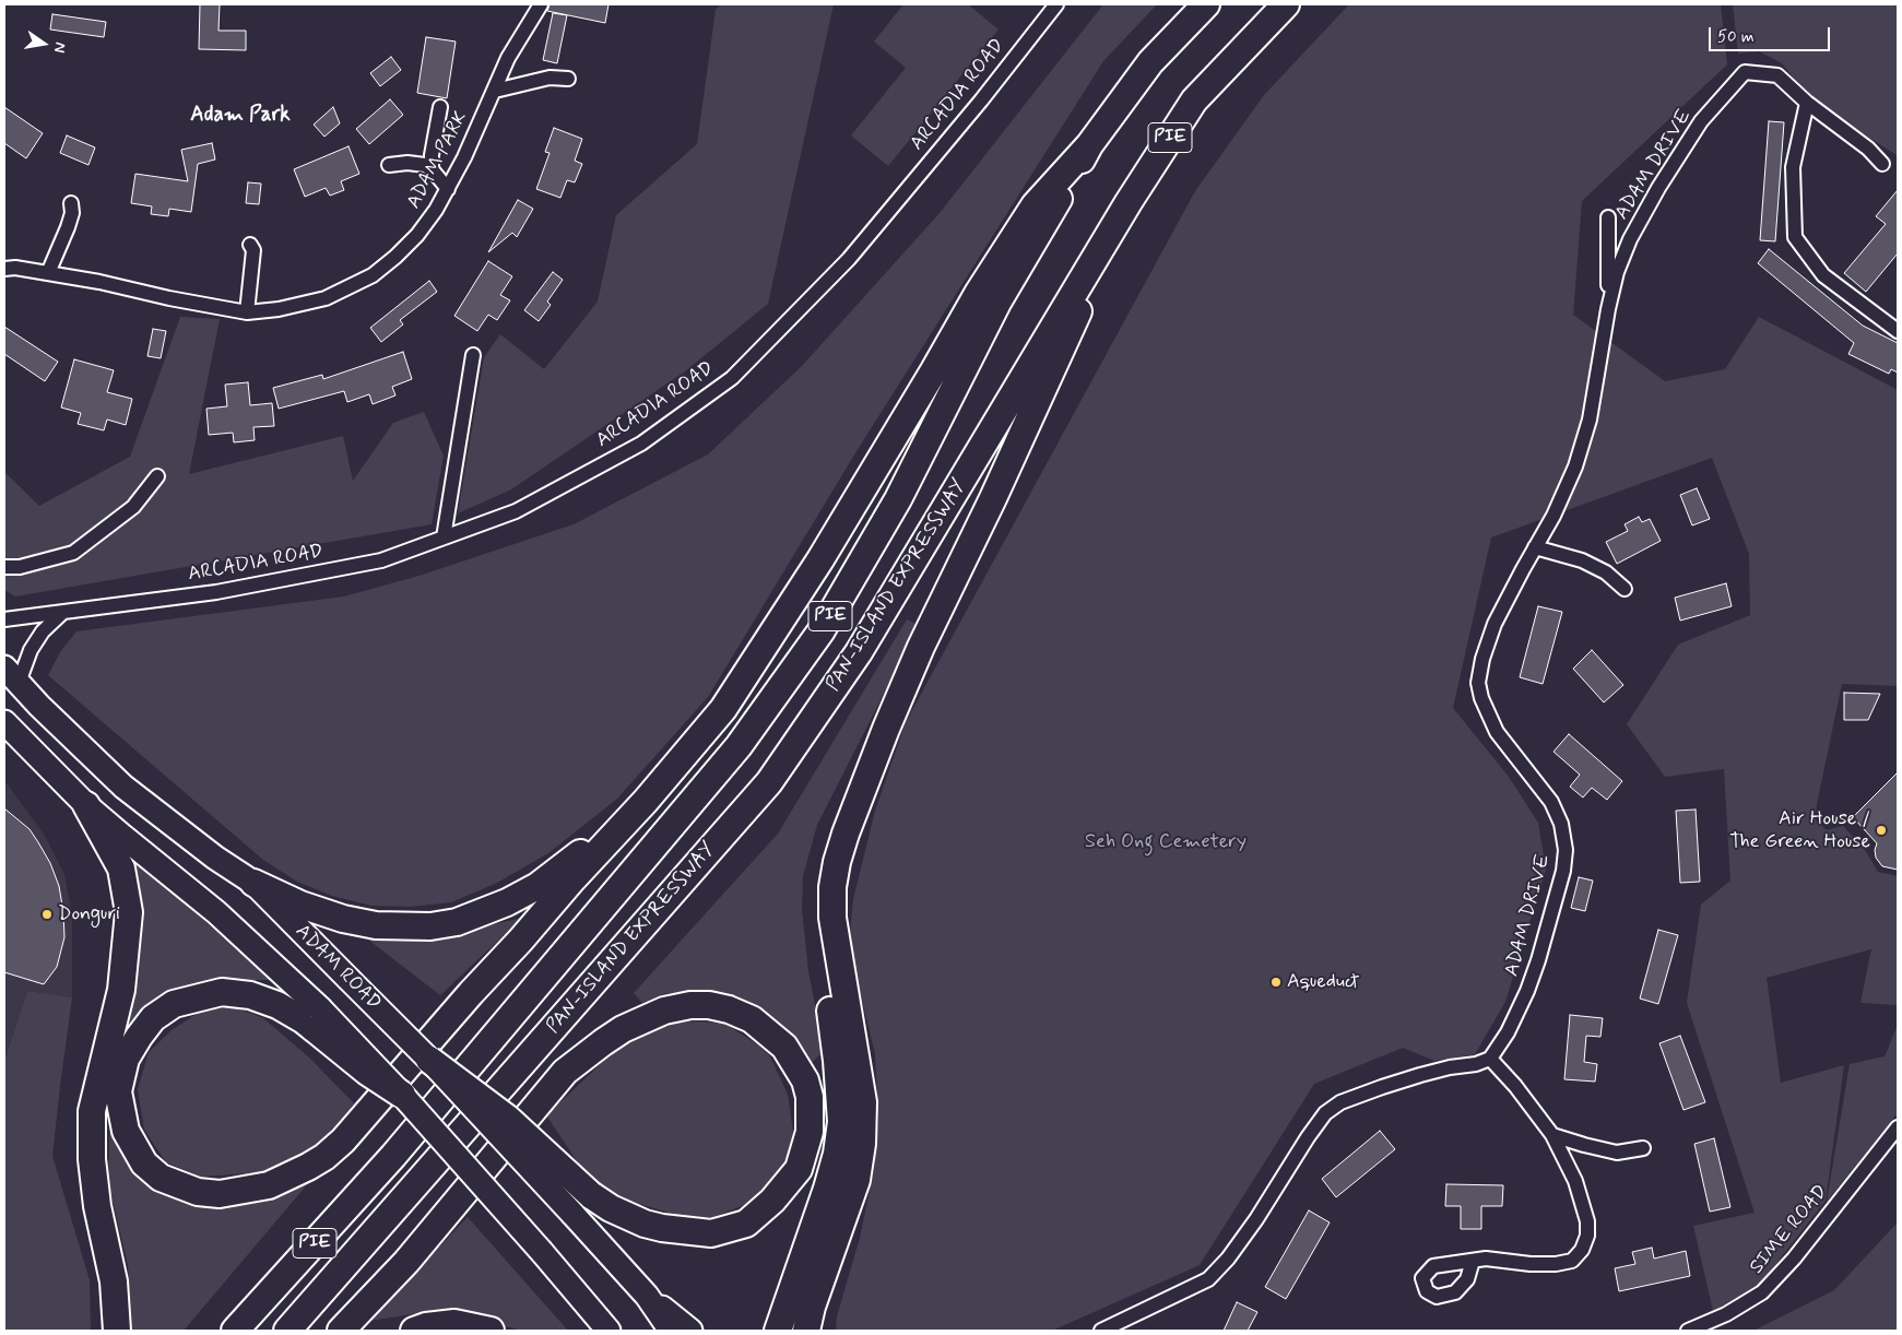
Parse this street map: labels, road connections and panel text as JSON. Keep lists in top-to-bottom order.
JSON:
{
  "streets": {
    "highway": ["PIE", "PAN-ISLAND EXPRESSWAY", "ADAM ROAD"],
    "street": [
      "ARCADIA ROAD",
      "ADAM PARK",
      "ADAM DRIVE",
      "SIME ROAD"
    ]
  },
  "districts": ["Adam Park"],
  "parks": ["Seh Ong Cemetery"],
  "places": ["Air House / The Green House", "Donguri", "Aqueduct"],
  "scale_bar": "50 m",
  "north": "right"
}
